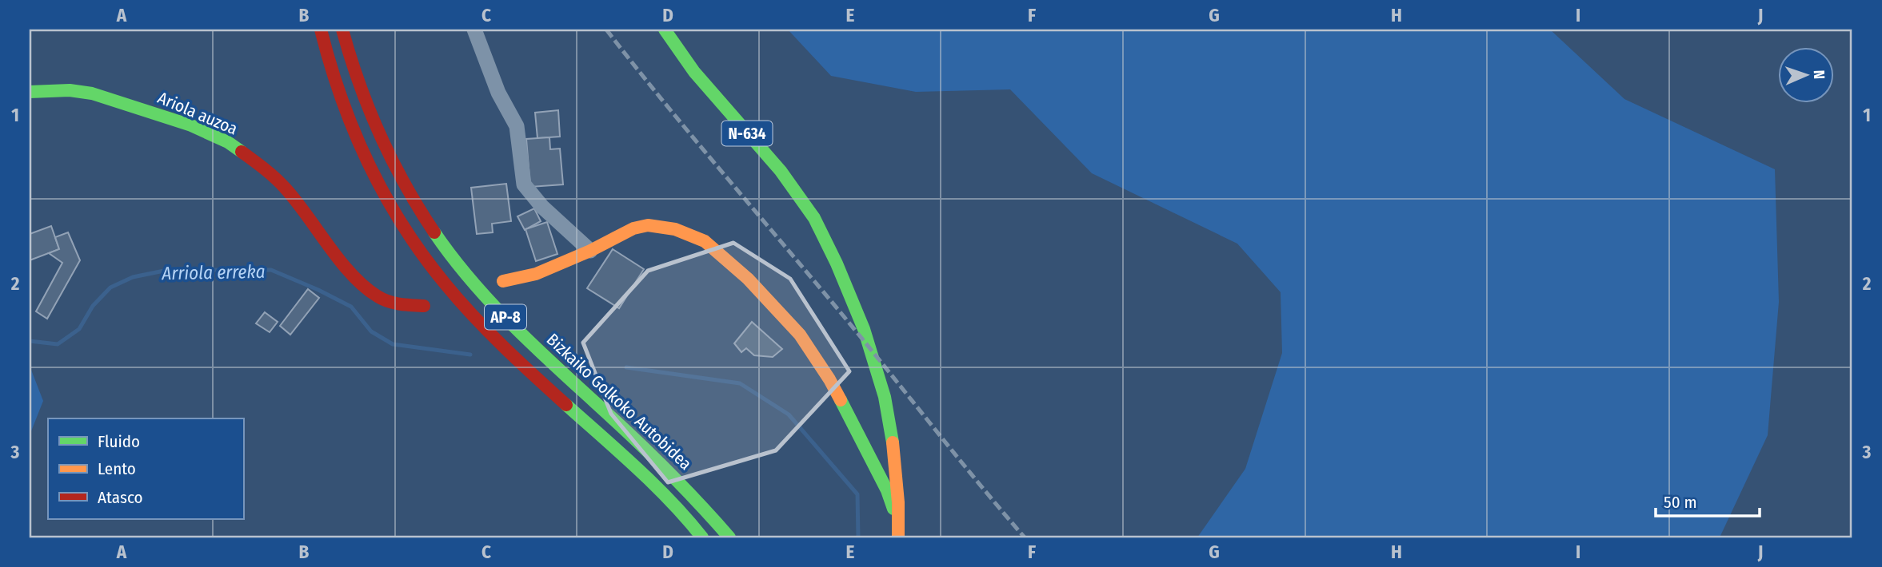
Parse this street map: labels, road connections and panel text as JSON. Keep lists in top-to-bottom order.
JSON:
{
  "streets": {
    "main road": [
      "Ariola auzoa",
      "N-634",
      "AP-8",
      "Bizkaiko Golkoko Autobidea"
    ]
  },
  "water": ["Arriola erreka"],
  "legend": ["Fluido", "Lento", "Atasco"],
  "scale_bar": "50 m",
  "north": "right",
  "grid": {
    "columns": [
      "A",
      "B",
      "C",
      "D",
      "E",
      "F",
      "G",
      "H",
      "I",
      "J"
    ],
    "rows": ["1", "2", "3"]
  }
}
